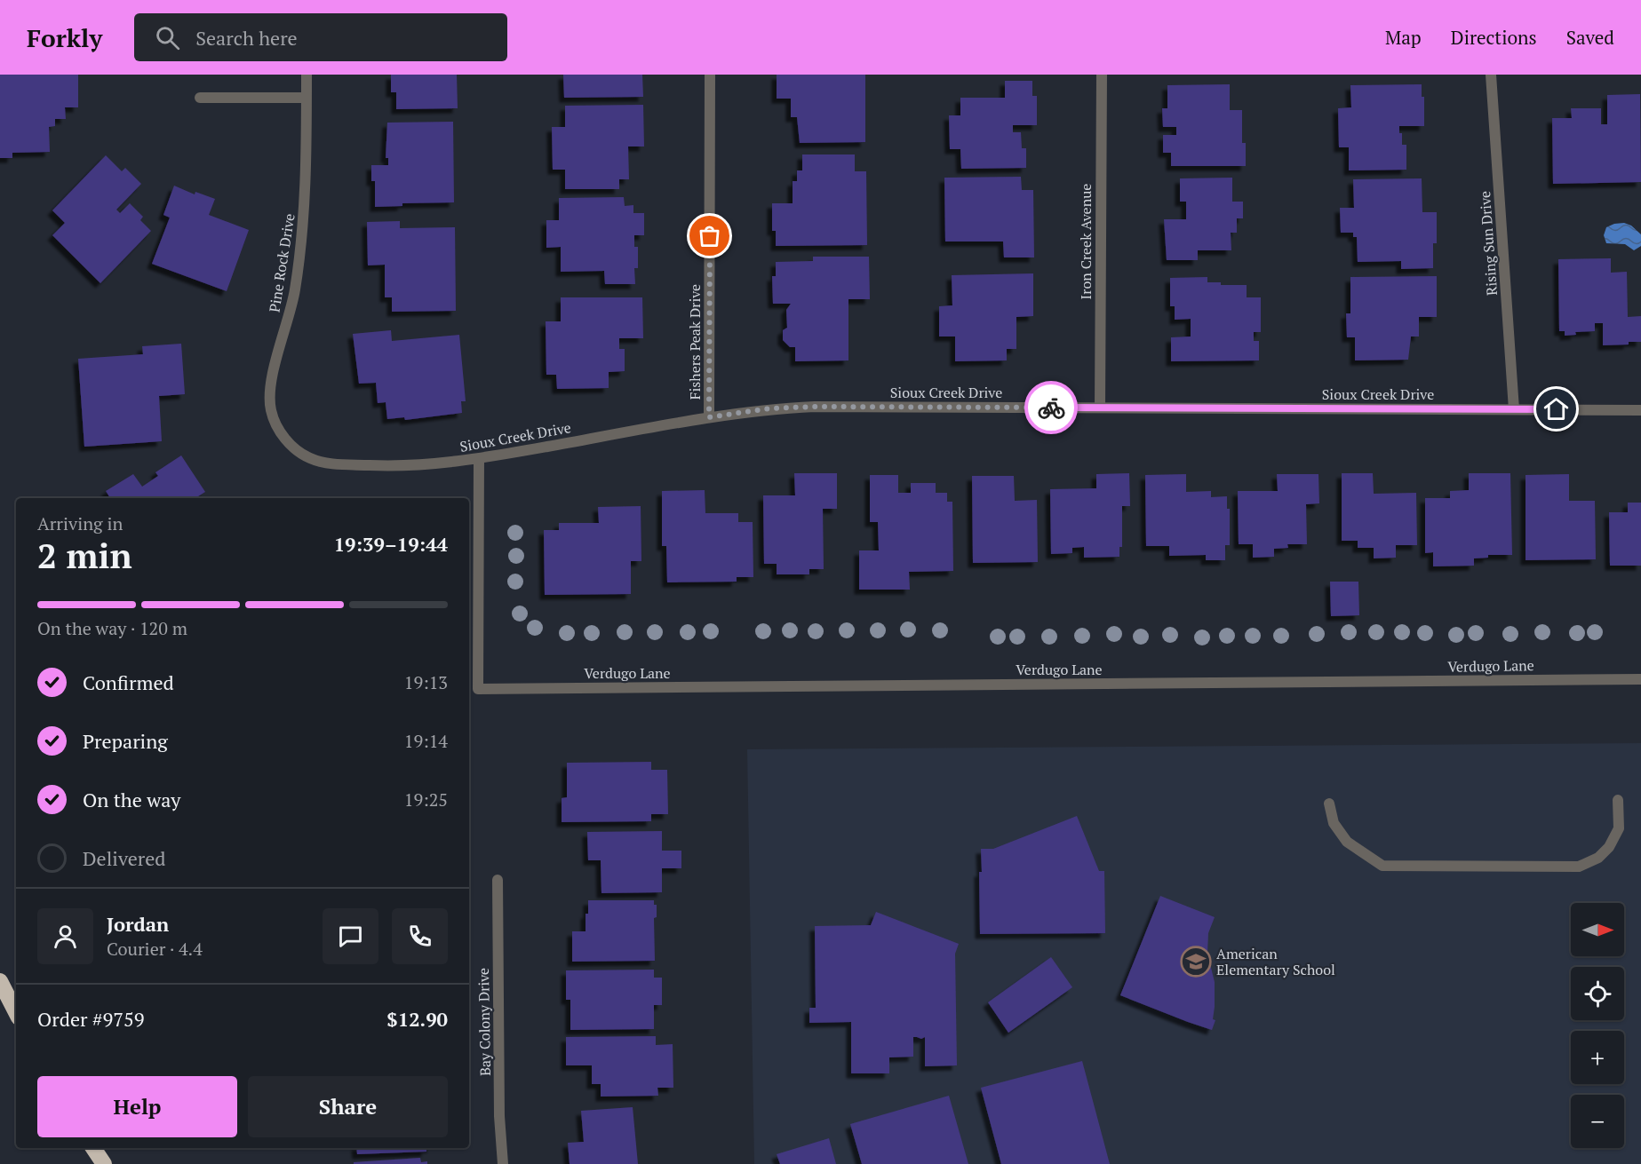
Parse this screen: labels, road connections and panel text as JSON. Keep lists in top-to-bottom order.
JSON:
{
  "streets": {
    "street": [
      "Iron Creek Avenue",
      "Rising Sun Drive",
      "Pine Rock Drive",
      "Fishers Peak Drive",
      "Sioux Creek Drive",
      "Verdugo Lane",
      "Bay Colony Drive"
    ]
  },
  "crossings": [
    ["Iron Creek Avenue", "Sioux Creek Drive"],
    ["Rising Sun Drive", "Sioux Creek Drive"],
    ["Pine Rock Drive", "Sioux Creek Drive"],
    ["Fishers Peak Drive", "Sioux Creek Drive"],
    ["Sioux Creek Drive", "Verdugo Lane"]
  ],
  "places": {
    "school or university": ["American Elementary School"]
  },
  "north": "right",
  "page": {
    "header": "Forkly",
    "search": "Search here",
    "nav": ["Map", "Directions", "Saved"],
    "heading": ["2 min", "Arriving in", "19:39–19:44"],
    "panel": [
      "Jordan",
      "Courier · 4.4",
      "Order #9759",
      "$12.90"
    ],
    "bar": "On the way · 120 m",
    "list": [
      ["Confirmed", "19:13"],
      ["Preparing", "19:14"],
      ["On the way", "19:25"],
      "Delivered"
    ],
    "map_buttons": ["+", "−"],
    "buttons": ["Help", "Share"]
  }
}
